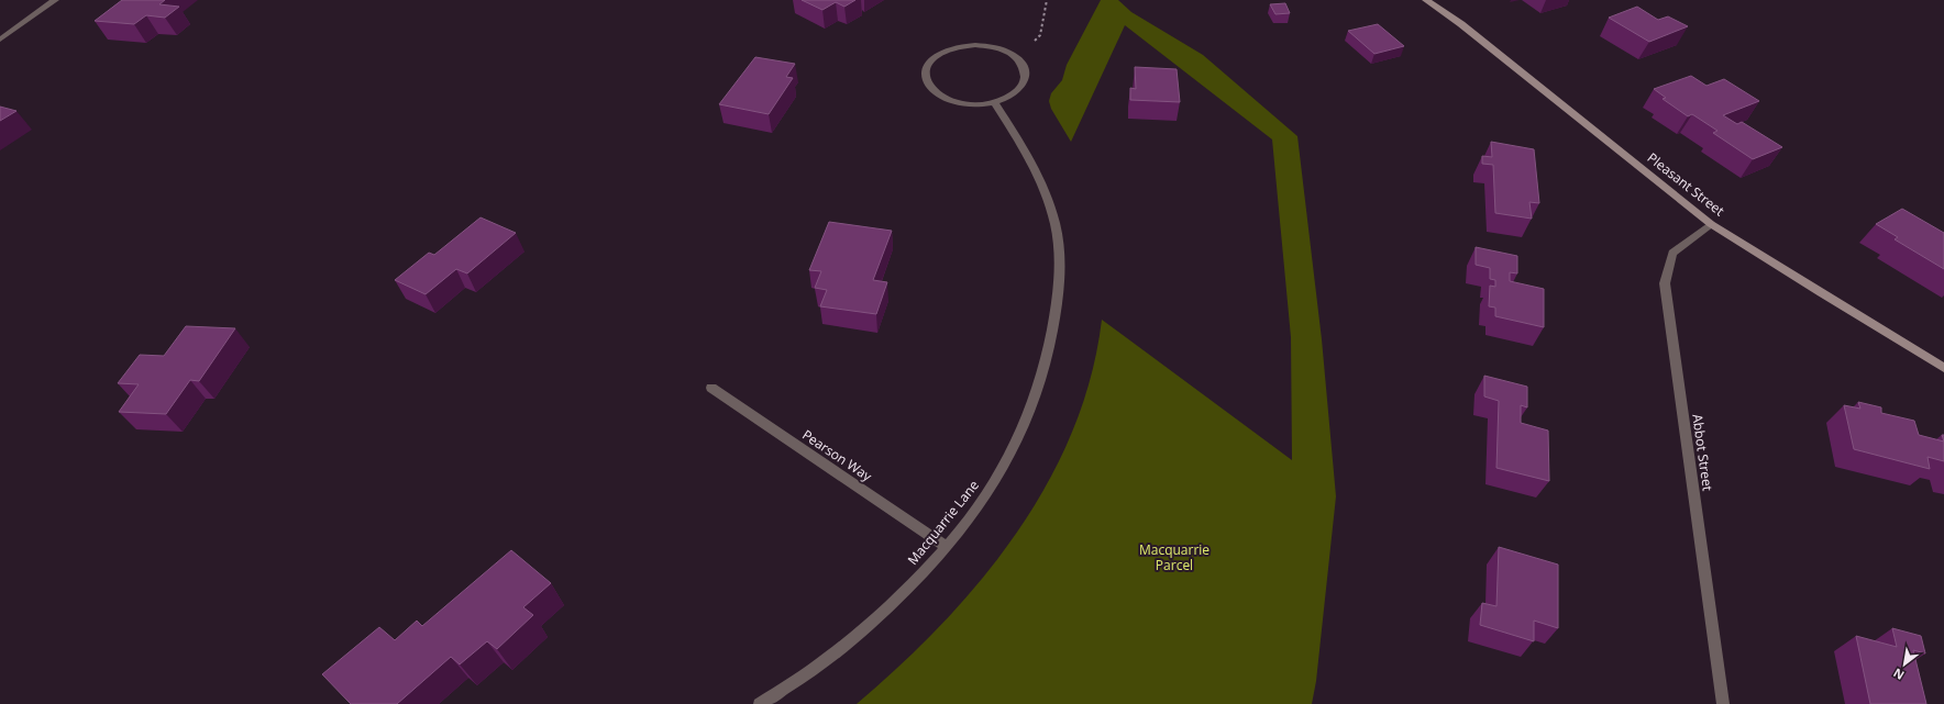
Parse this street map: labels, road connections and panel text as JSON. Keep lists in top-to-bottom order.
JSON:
{
  "streets": {
    "main road": ["Pleasant Street"],
    "street": ["Abbot Street", "Pearson Way", "Macquarrie Lane"]
  },
  "crossings": [
    ["Pleasant Street", "Abbot Street"],
    ["Pearson Way", "Macquarrie Lane"]
  ],
  "parks": ["Macquarrie Parcel"],
  "north": "bottom left"
}
